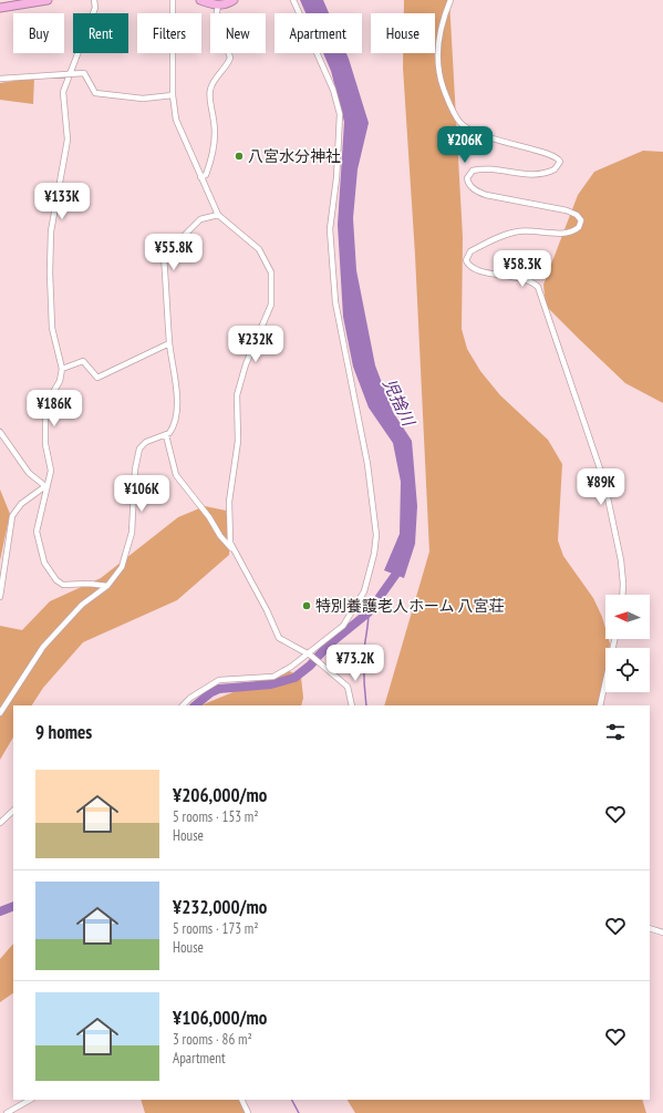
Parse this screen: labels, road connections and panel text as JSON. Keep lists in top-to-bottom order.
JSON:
{
  "water": ["児捨川"],
  "places": ["八宮水分神社", "特別養護老人ホーム 八宮荘"],
  "north": "left",
  "page": {
    "chip": [
      "Buy",
      "Rent",
      "Filters",
      "New",
      "Apartment",
      "House"
    ],
    "price": [
      "¥206K",
      "¥133K",
      "¥55.8K",
      "¥58.3K",
      "¥232K",
      "¥186K",
      "¥89K",
      "¥106K",
      "¥73.2K"
    ],
    "heading": "9 homes",
    "list": [
      {
        "name": "¥206,000/mo",
        "note": "5 rooms · 153 m² · House"
      },
      {
        "name": "¥232,000/mo",
        "note": "5 rooms · 173 m² · House"
      },
      {
        "name": "¥106,000/mo",
        "note": "3 rooms · 86 m² · Apartment"
      }
    ]
  }
}
